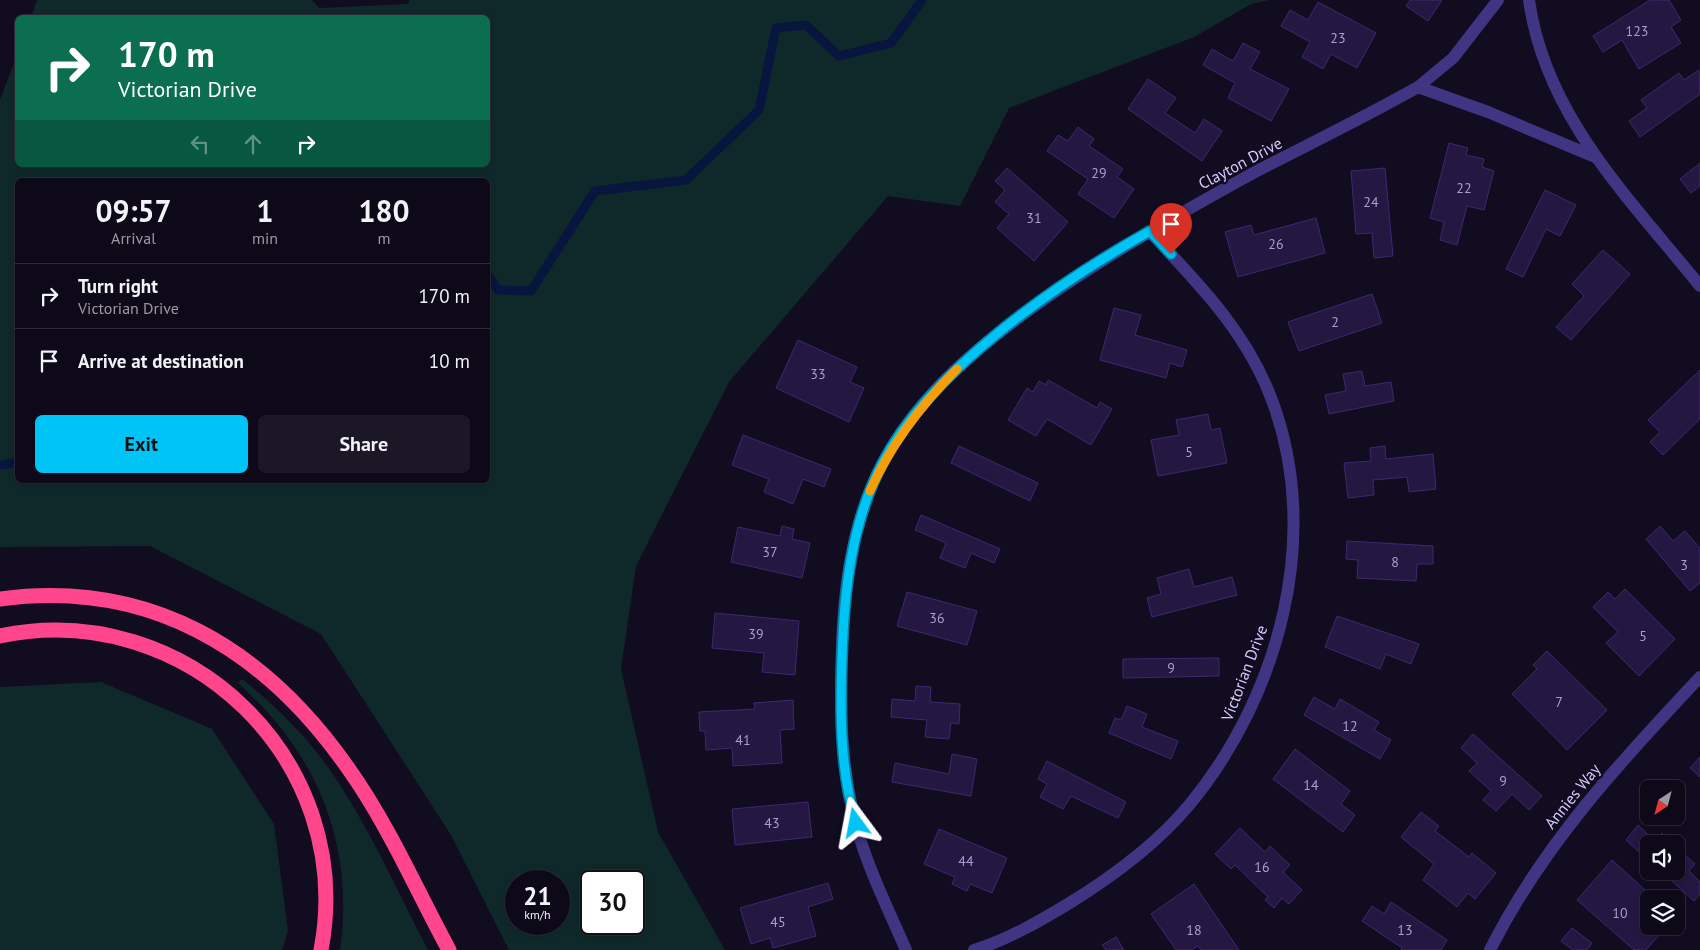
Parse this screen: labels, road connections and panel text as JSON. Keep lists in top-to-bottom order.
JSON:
{
  "streets": {
    "street": ["Clayton Drive", "Victorian Drive", "Annies Way"]
  },
  "crossings": [
    ["Clayton Drive", "Victorian Drive"]
  ],
  "house_numbers": [
    "123",
    "23",
    "29",
    "22",
    "24",
    "31",
    "26",
    "2",
    "33",
    "5",
    "37",
    "8",
    "3",
    "36",
    "39",
    "5",
    "9",
    "7",
    "12",
    "41",
    "9",
    "14",
    "43",
    "44",
    "16",
    "10",
    "45",
    "18",
    "13"
  ],
  "north": "bottom left",
  "page": {
    "turn": ["170 m", "Victorian Drive"],
    "eta": [
      "09:57",
      "Arrival",
      "1",
      "min",
      "180",
      "m"
    ],
    "list": [
      {
        "name": "Turn right",
        "note": "Victorian Drive",
        "value": "170 m"
      },
      {
        "name": "Arrive at destination",
        "value": "10 m"
      }
    ],
    "buttons": ["Exit", "Share"],
    "speed": "21 km/h",
    "limit": "30"
  }
}
